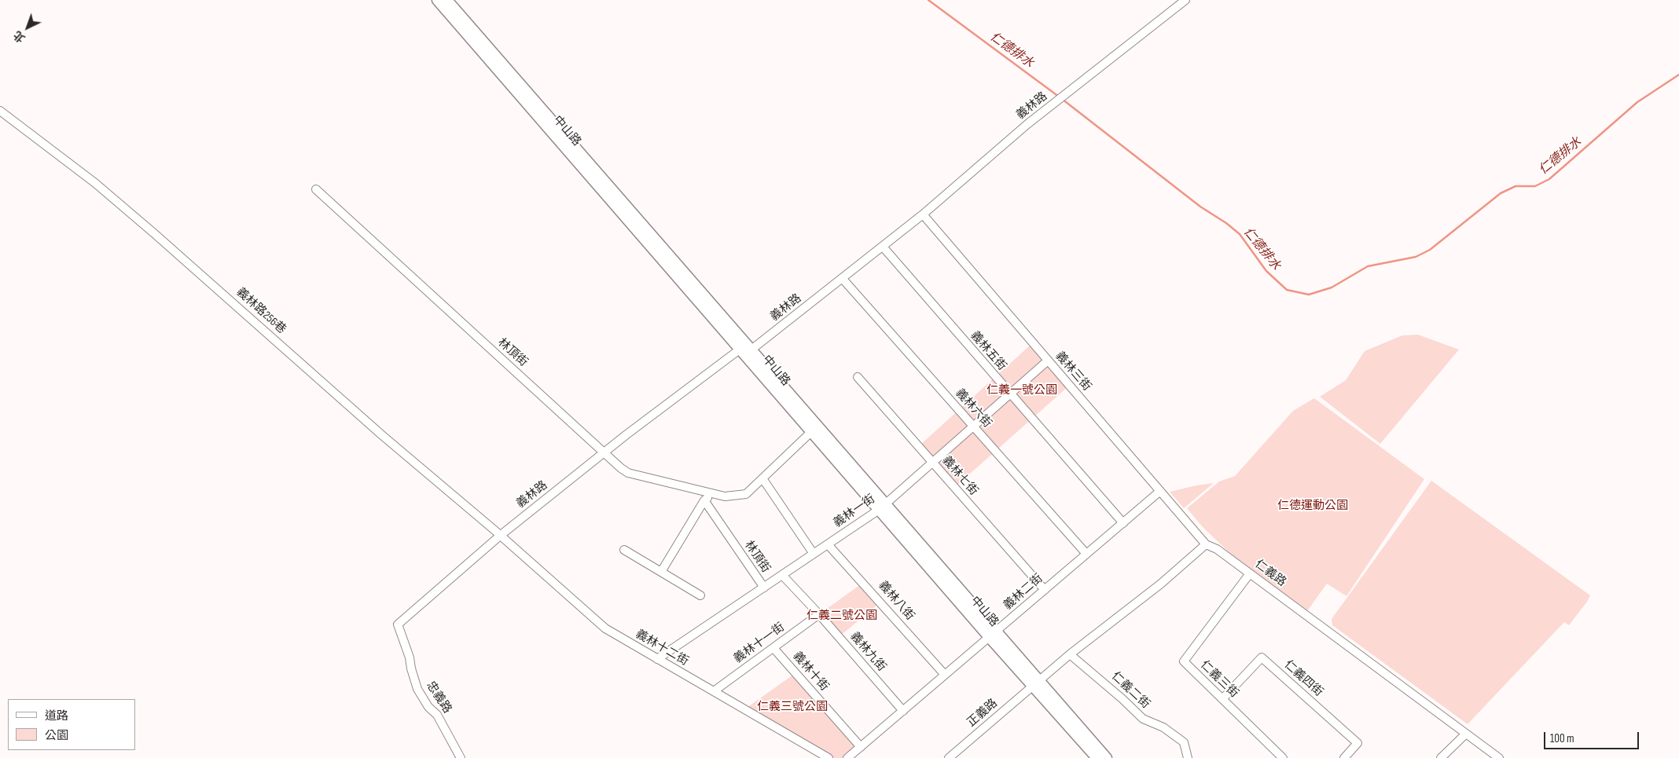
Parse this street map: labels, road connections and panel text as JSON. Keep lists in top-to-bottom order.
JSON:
{
  "streets": {
    "main road": ["中山路"],
    "street": [
      "義林路",
      "義林路256巷",
      "義林五街",
      "林頂街",
      "義林三街",
      "義林六街",
      "義林七街",
      "義林一街",
      "仁義路",
      "義林二街",
      "義林八街",
      "義林十一街",
      "義林十二街",
      "義林九街",
      "義林十街",
      "仁義四街",
      "仁義三街",
      "仁義二街",
      "忠義路",
      "正義路"
    ]
  },
  "crossings": [
    ["義林路", "中山路"],
    ["義林路", "義林路256巷"],
    ["義林路", "義林五街"],
    ["義林路", "林頂街"],
    ["義林路", "義林三街"],
    ["義林路", "義林六街"],
    ["義林路", "義林十二街"],
    ["義林路", "忠義路"],
    ["中山路", "林頂街"],
    ["中山路", "義林一街"],
    ["中山路", "義林二街"],
    ["中山路", "正義路"],
    ["義林路256巷", "義林十二街"],
    ["義林五街", "義林一街"],
    ["義林五街", "義林二街"],
    ["林頂街", "義林一街"],
    ["義林三街", "義林一街"],
    ["義林三街", "仁義路"],
    ["義林三街", "義林二街"],
    ["義林六街", "義林一街"],
    ["義林六街", "義林二街"],
    ["義林七街", "義林一街"],
    ["義林七街", "義林二街"],
    ["義林一街", "義林八街"],
    ["義林一街", "義林十二街"],
    ["義林一街", "義林九街"],
    ["仁義路", "仁義三街"],
    ["義林二街", "義林八街"],
    ["義林二街", "義林九街"],
    ["義林二街", "義林十街"],
    ["義林十一街", "義林十二街"],
    ["義林十一街", "義林九街"],
    ["義林十一街", "義林十街"],
    ["仁義四街", "仁義三街"]
  ],
  "water": ["仁德排水"],
  "parks": [
    "仁義一號公園",
    "仁德運動公園",
    "仁義二號公園",
    "仁義三號公園"
  ],
  "legend": ["道路", "公園"],
  "scale_bar": "100 m",
  "north": "bottom left"
}
